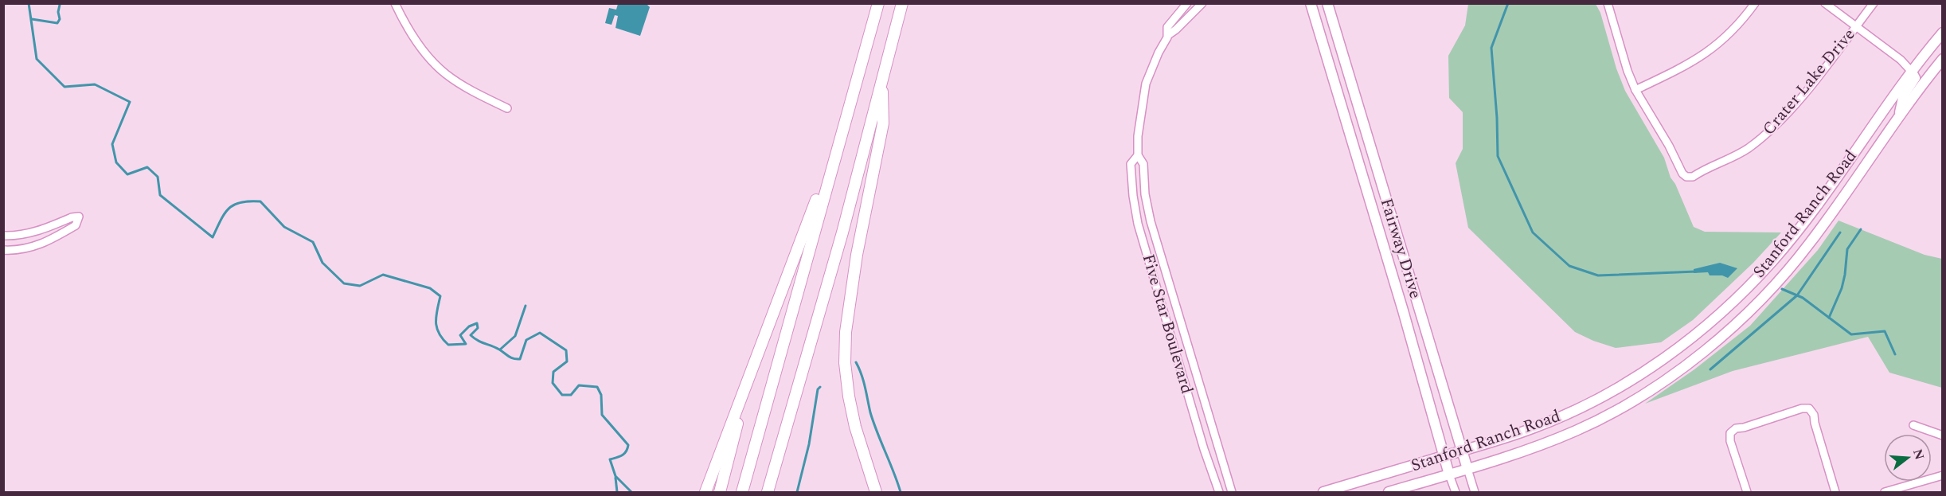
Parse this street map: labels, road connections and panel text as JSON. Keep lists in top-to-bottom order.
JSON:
{
  "streets": {
    "main road": ["Stanford Ranch Road", "Fairway Drive"],
    "street": ["Crater Lake Drive", "Five Star Boulevard"]
  },
  "crossings": [
    ["Stanford Ranch Road", "Fairway Drive"]
  ],
  "north": "right"
}
